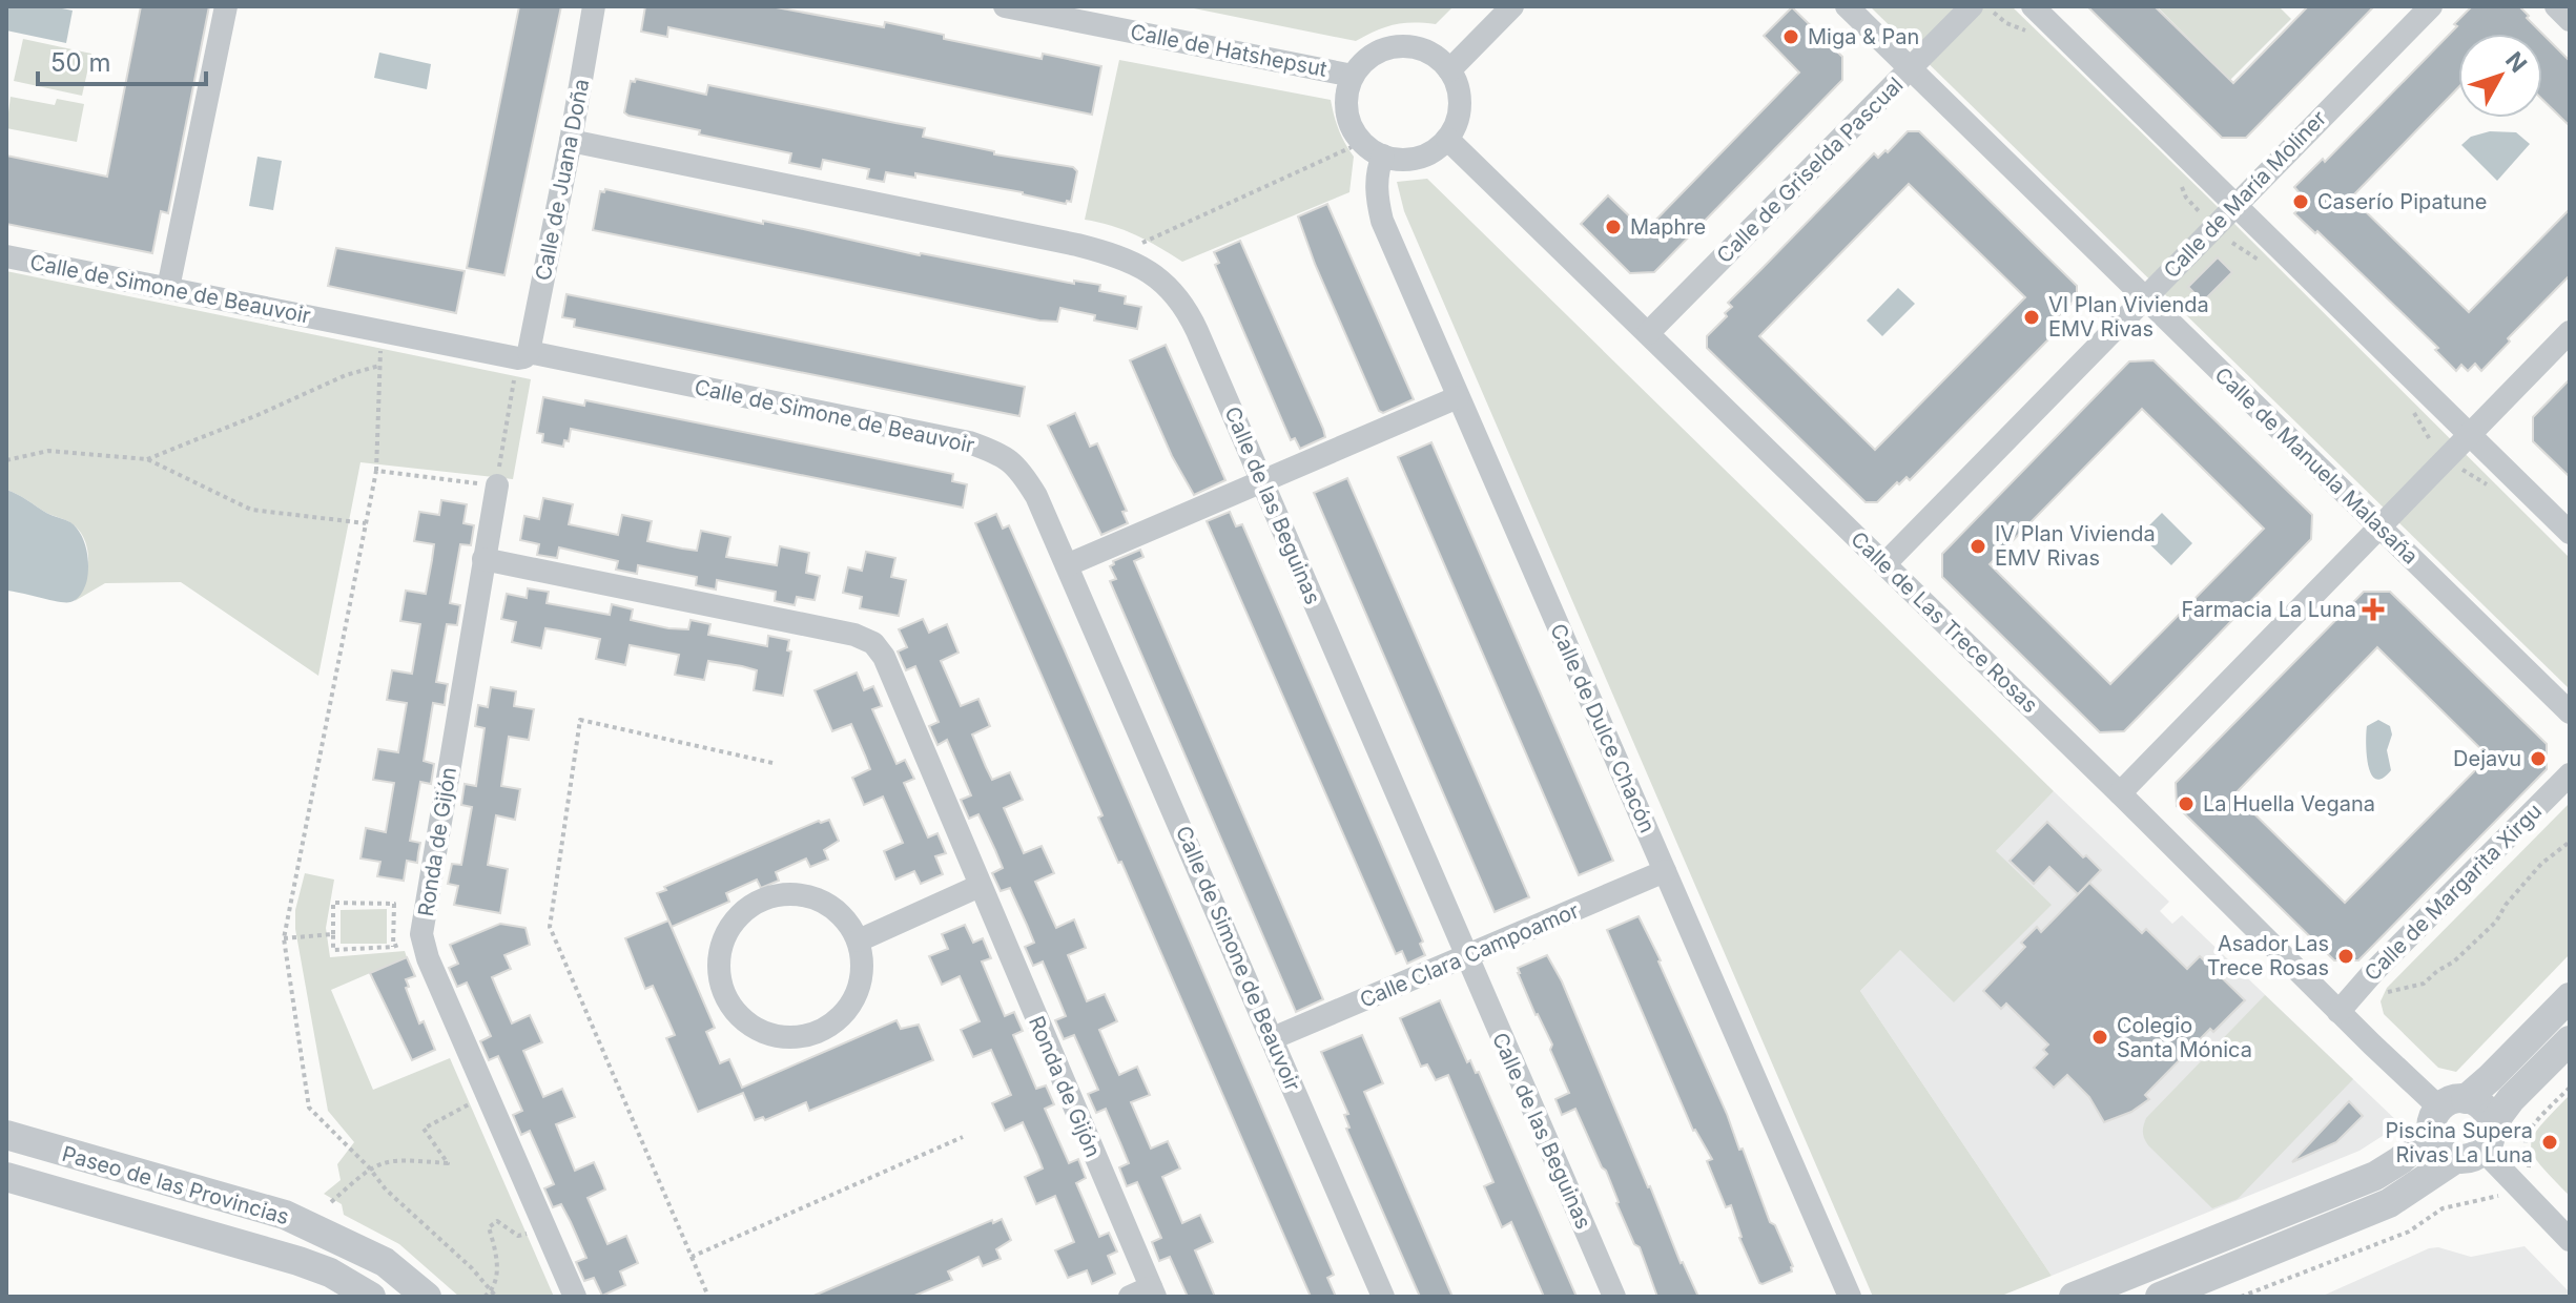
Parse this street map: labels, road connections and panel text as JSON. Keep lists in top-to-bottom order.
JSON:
{
  "streets": {
    "street": [
      "Calle de Hatshepsut",
      "Calle de Griselda Pascual",
      "Calle de Juana Doña",
      "Calle de María Moliner",
      "Calle de Simone de Beauvoir",
      "Calle de Manuela Malasaña",
      "Calle de las Beguinas",
      "Calle de Las Trece Rosas",
      "Calle de Dulce Chacón",
      "Ronda de Gijón",
      "Calle de Margarita Xirgu",
      "Calle Clara Campoamor",
      "Paseo de las Provincias"
    ]
  },
  "crossings": [
    ["Calle de Hatshepsut", "Calle de Las Trece Rosas"],
    ["Calle de Hatshepsut", "Calle de Dulce Chacón"],
    ["Calle de Griselda Pascual", "Calle de Manuela Malasaña"],
    ["Calle de Griselda Pascual", "Calle de Las Trece Rosas"],
    ["Calle de Juana Doña", "Calle de Simone de Beauvoir"],
    ["Calle de Juana Doña", "Calle de las Beguinas"],
    ["Calle de María Moliner", "Calle de Manuela Malasaña"],
    ["Calle de María Moliner", "Calle de Las Trece Rosas"],
    ["Calle de Simone de Beauvoir", "Calle Clara Campoamor"],
    ["Calle de las Beguinas", "Calle Clara Campoamor"],
    ["Calle de Las Trece Rosas", "Calle de Dulce Chacón"],
    ["Calle de Las Trece Rosas", "Calle de Margarita Xirgu"],
    ["Calle de Dulce Chacón", "Calle Clara Campoamor"]
  ],
  "places": {
    "other": [
      "Miga & Pan",
      "Caserío Pipatune",
      "Maphre",
      "VI Plan Vivienda EMV Rivas",
      "IV Plan Vivienda EMV Rivas",
      "Dejavu",
      "La Huella Vegana",
      "Asador Las Trece Rosas",
      "Colegio Santa Mónica",
      "Piscina Supera Rivas La Luna"
    ],
    "health": ["Farmacia La Luna"]
  },
  "scale_bar": "50 m",
  "north": "top right"
}
